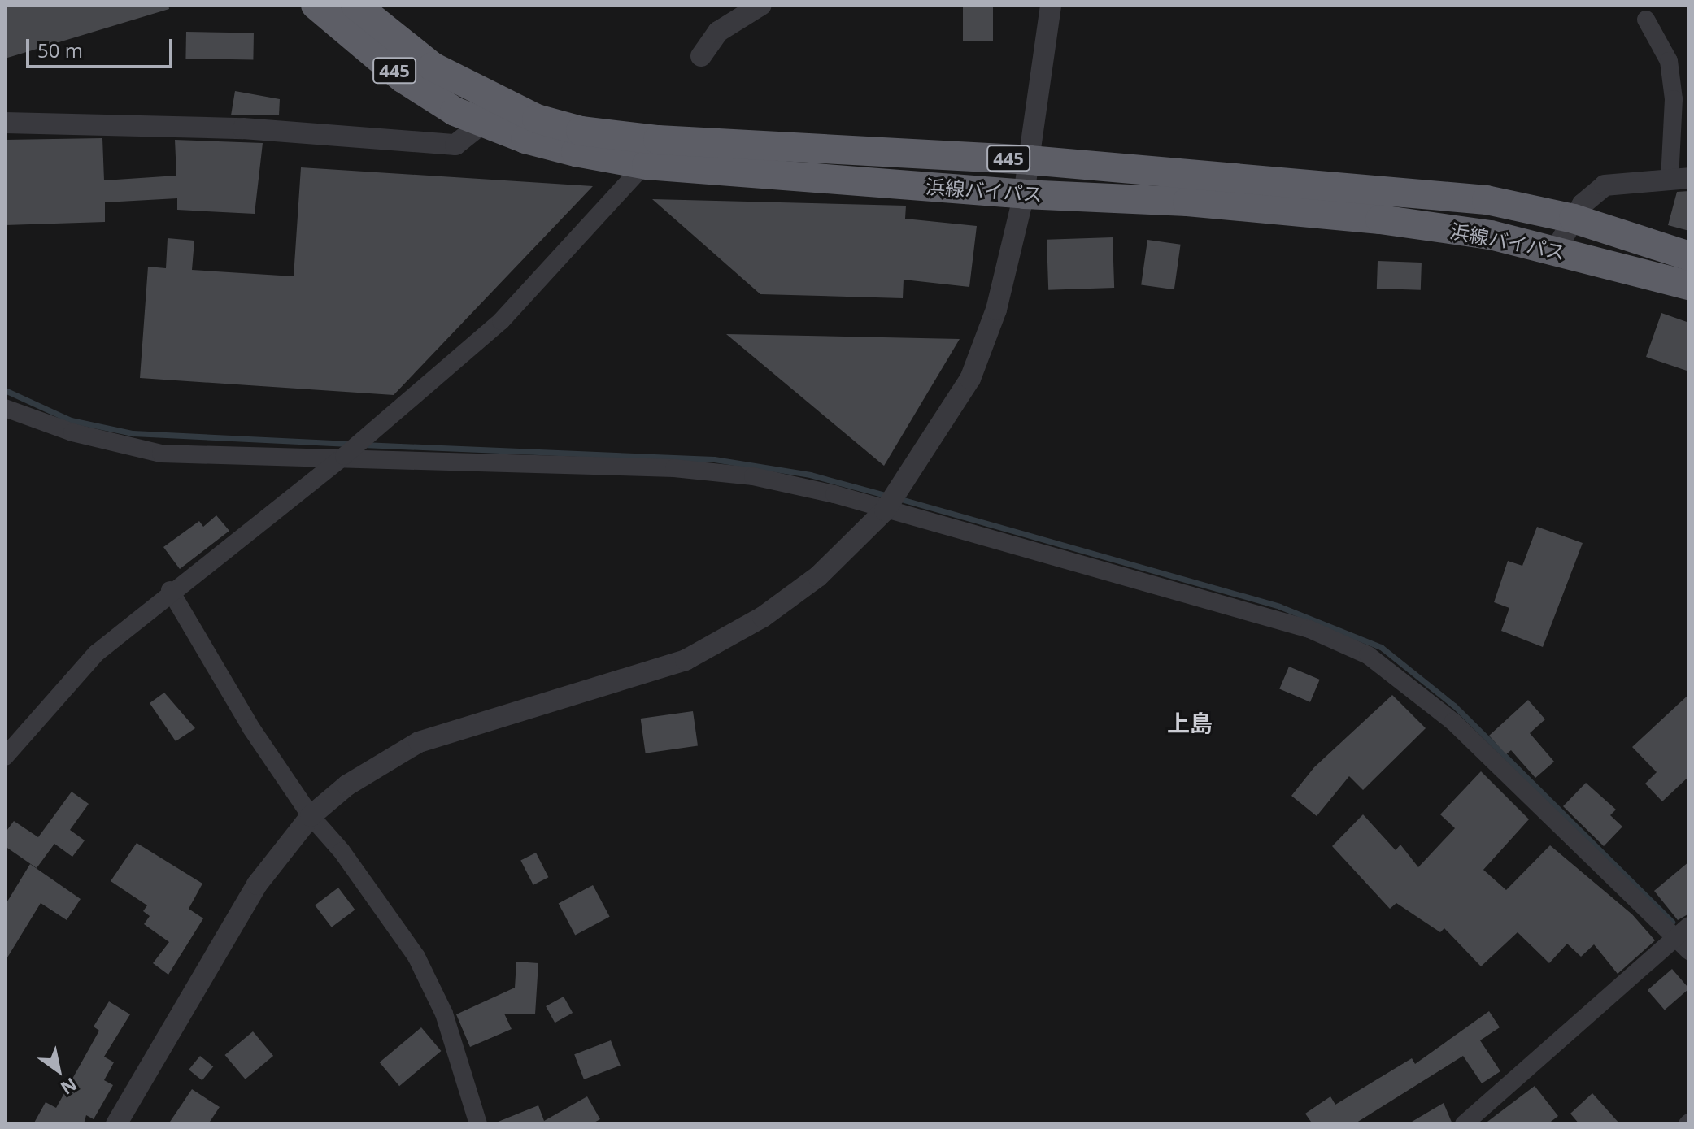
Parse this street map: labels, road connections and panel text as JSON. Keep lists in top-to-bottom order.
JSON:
{
  "streets": {
    "highway": ["445", "浜線バイパス"]
  },
  "districts": ["上島"],
  "scale_bar": "50 m",
  "north": "bottom right"
}
